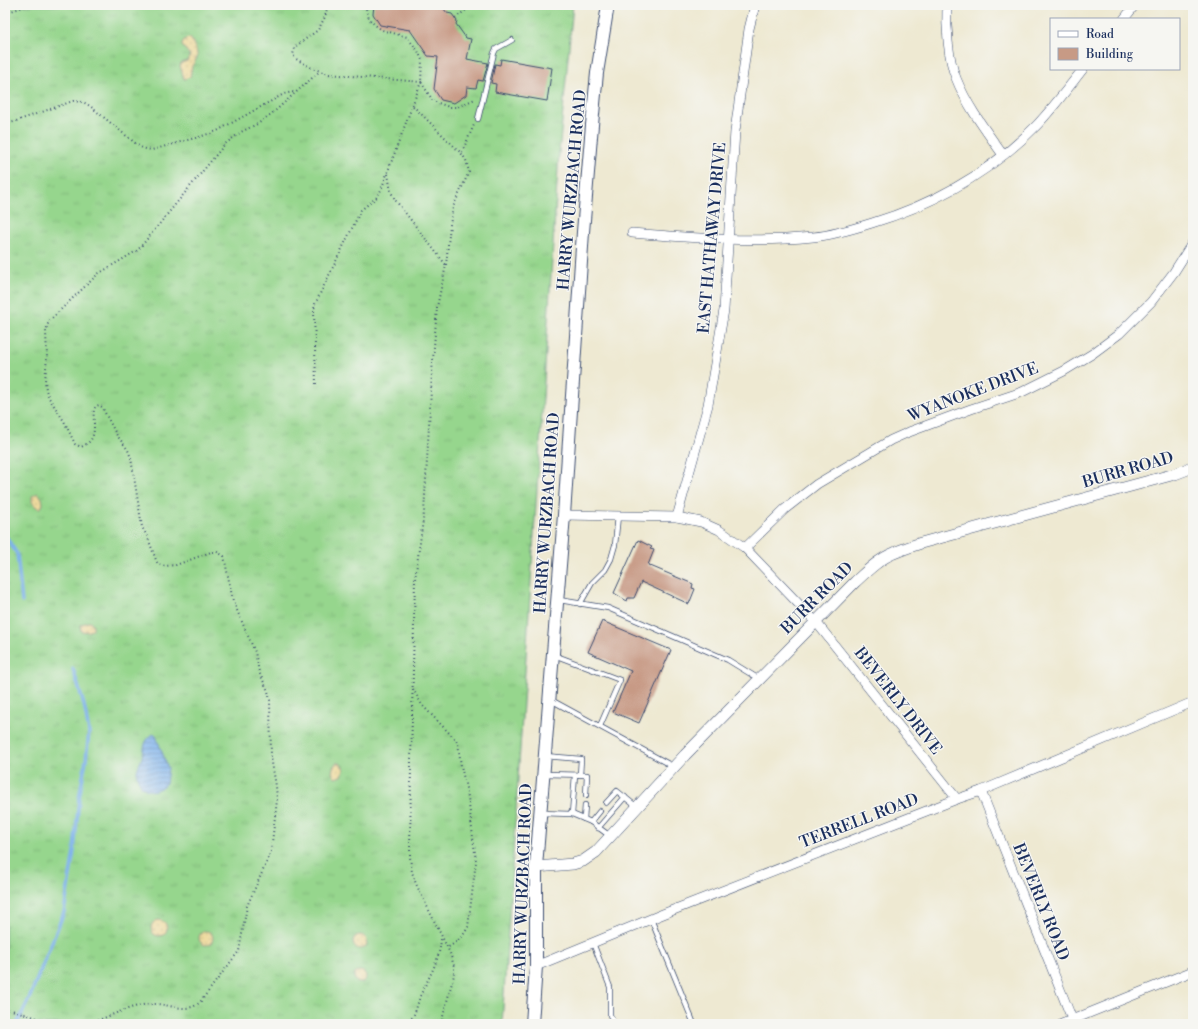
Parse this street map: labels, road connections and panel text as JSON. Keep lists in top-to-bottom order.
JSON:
{
  "streets": {
    "main road": ["HARRY WURZBACH ROAD"],
    "street": [
      "EAST HATHAWAY DRIVE",
      "WYANOKE DRIVE",
      "BURR ROAD",
      "BEVERLY DRIVE",
      "TERRELL ROAD",
      "BEVERLY ROAD"
    ]
  },
  "crossings": [
    ["HARRY WURZBACH ROAD", "BURR ROAD"],
    ["HARRY WURZBACH ROAD", "BEVERLY DRIVE"],
    ["HARRY WURZBACH ROAD", "TERRELL ROAD"],
    ["EAST HATHAWAY DRIVE", "BEVERLY DRIVE"],
    ["WYANOKE DRIVE", "BEVERLY DRIVE"],
    ["BURR ROAD", "BEVERLY DRIVE"],
    ["BEVERLY DRIVE", "TERRELL ROAD"],
    ["TERRELL ROAD", "BEVERLY ROAD"]
  ],
  "legend": ["Road", "Building"]
}
